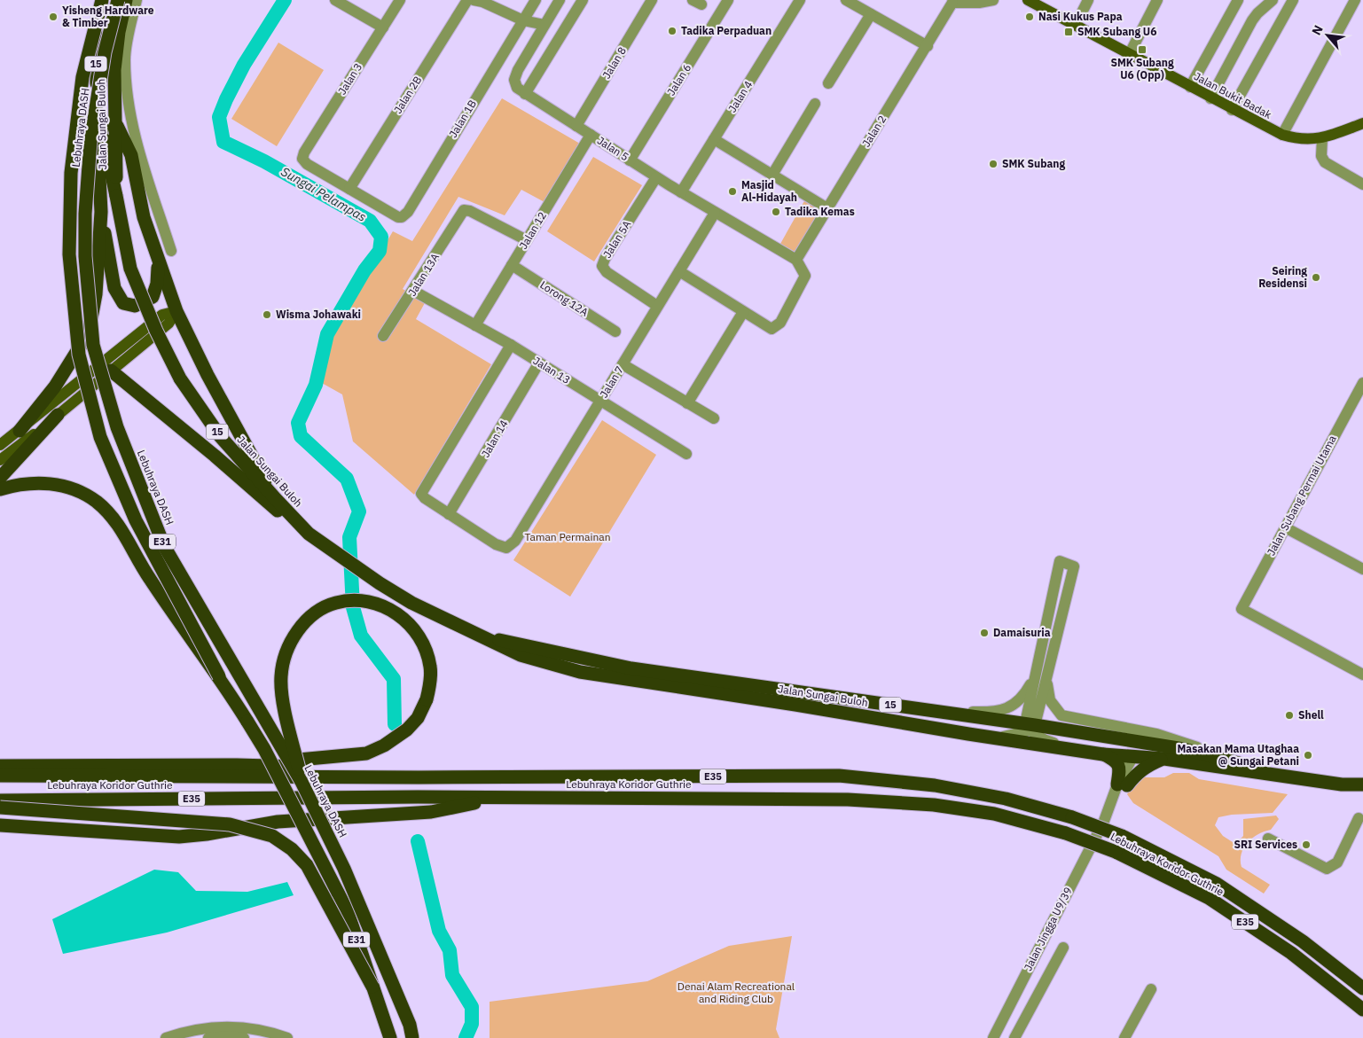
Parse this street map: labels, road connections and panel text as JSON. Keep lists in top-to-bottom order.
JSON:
{
  "streets": {
    "highway": [
      "15",
      "Jalan Sungai Buloh",
      "Lebuhraya DASH",
      "E31",
      "E35",
      "Lebuhraya Koridor Guthrie"
    ],
    "main road": ["Jalan Bukit Badak"],
    "street": [
      "Jalan 8",
      "Jalan 3",
      "Jalan 6",
      "Jalan 2B",
      "Jalan 4",
      "Jalan 1B",
      "Jalan 2",
      "Jalan 5",
      "Jalan 12",
      "Jalan 5A",
      "Jalan 13A",
      "Lorong 12A",
      "Jalan 13",
      "Jalan 7",
      "Jalan 14",
      "Jalan Subang Permai Utama",
      "Jalan Jingga U9/39"
    ]
  },
  "crossings": [
    ["Jalan 8", "Jalan 5"],
    ["Jalan 3", "Jalan 2B"],
    ["Jalan 3", "Jalan 1B"],
    ["Jalan 6", "Jalan 5"],
    ["Jalan 2B", "Jalan 1B"],
    ["Jalan 4", "Jalan 5"],
    ["Jalan Sungai Buloh", "Jalan Jingga U9/39"],
    ["Jalan 2", "Jalan 5"],
    ["Jalan 5", "Jalan 12"],
    ["Jalan 5", "Jalan 5A"],
    ["Jalan 5", "Jalan 7"],
    ["Jalan 12", "Jalan 13A"],
    ["Jalan 12", "Lorong 12A"],
    ["Jalan 12", "Jalan 13"],
    ["Jalan 5A", "Jalan 7"],
    ["Jalan 13A", "Jalan 13"],
    ["Jalan 13", "Jalan 7"],
    ["Jalan 13", "Jalan 14"],
    ["Jalan 7", "Jalan 14"]
  ],
  "water": ["Sungai Pelampas"],
  "parks": ["Taman Permainan", "Denai Alam Recreational and Riding Club"],
  "places": {
    "other": [
      "Yisheng Hardware & Timber",
      "Nasi Kukus Papa",
      "Tadika Perpaduan",
      "SMK Subang",
      "Masjid Al-Hidayah",
      "Tadika Kemas",
      "Seiring Residensi",
      "Wisma Johawaki",
      "Damaisuria",
      "Shell",
      "Masakan Mama Utaghaa @ Sungai Petani",
      "SRI Services"
    ],
    "transit": ["SMK Subang U6", "SMK Subang U6 (Opp)"]
  },
  "north": "top left"
}
